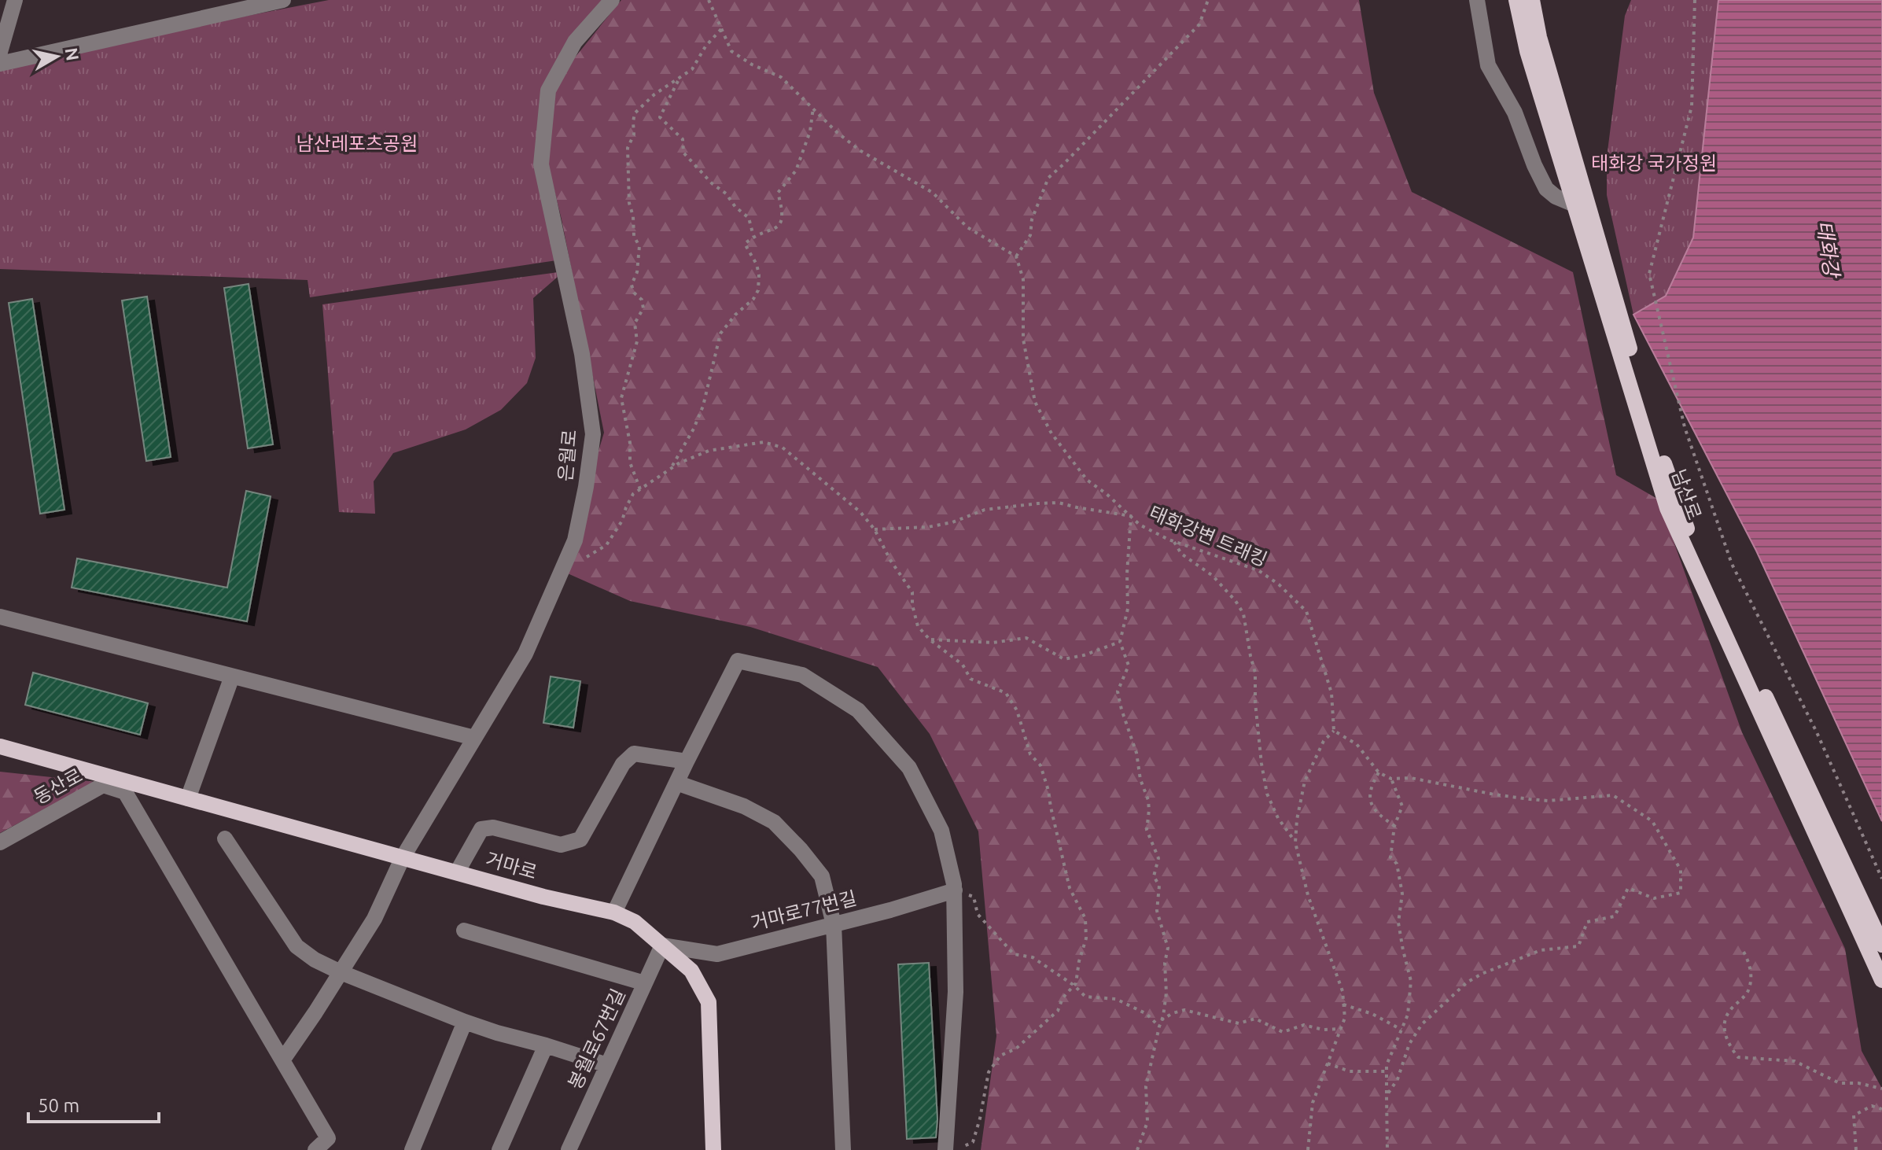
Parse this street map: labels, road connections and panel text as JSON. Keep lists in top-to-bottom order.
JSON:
{
  "streets": {
    "main road": ["남산로", "거마로"],
    "street": [
      "은월로",
      "동산로",
      "거마로77번길",
      "봉월로67번길"
    ],
    "path": ["태화강변 트래킹"]
  },
  "crossings": [
    ["은월로", "동산로"],
    ["은월로", "거마로"],
    ["거마로", "거마로77번길"],
    ["거마로", "봉월로67번길"],
    ["거마로77번길", "봉월로67번길"]
  ],
  "water": ["태화강"],
  "parks": ["남산레포츠공원", "태화강 국가정원"],
  "scale_bar": "50 m",
  "north": "right"
}
